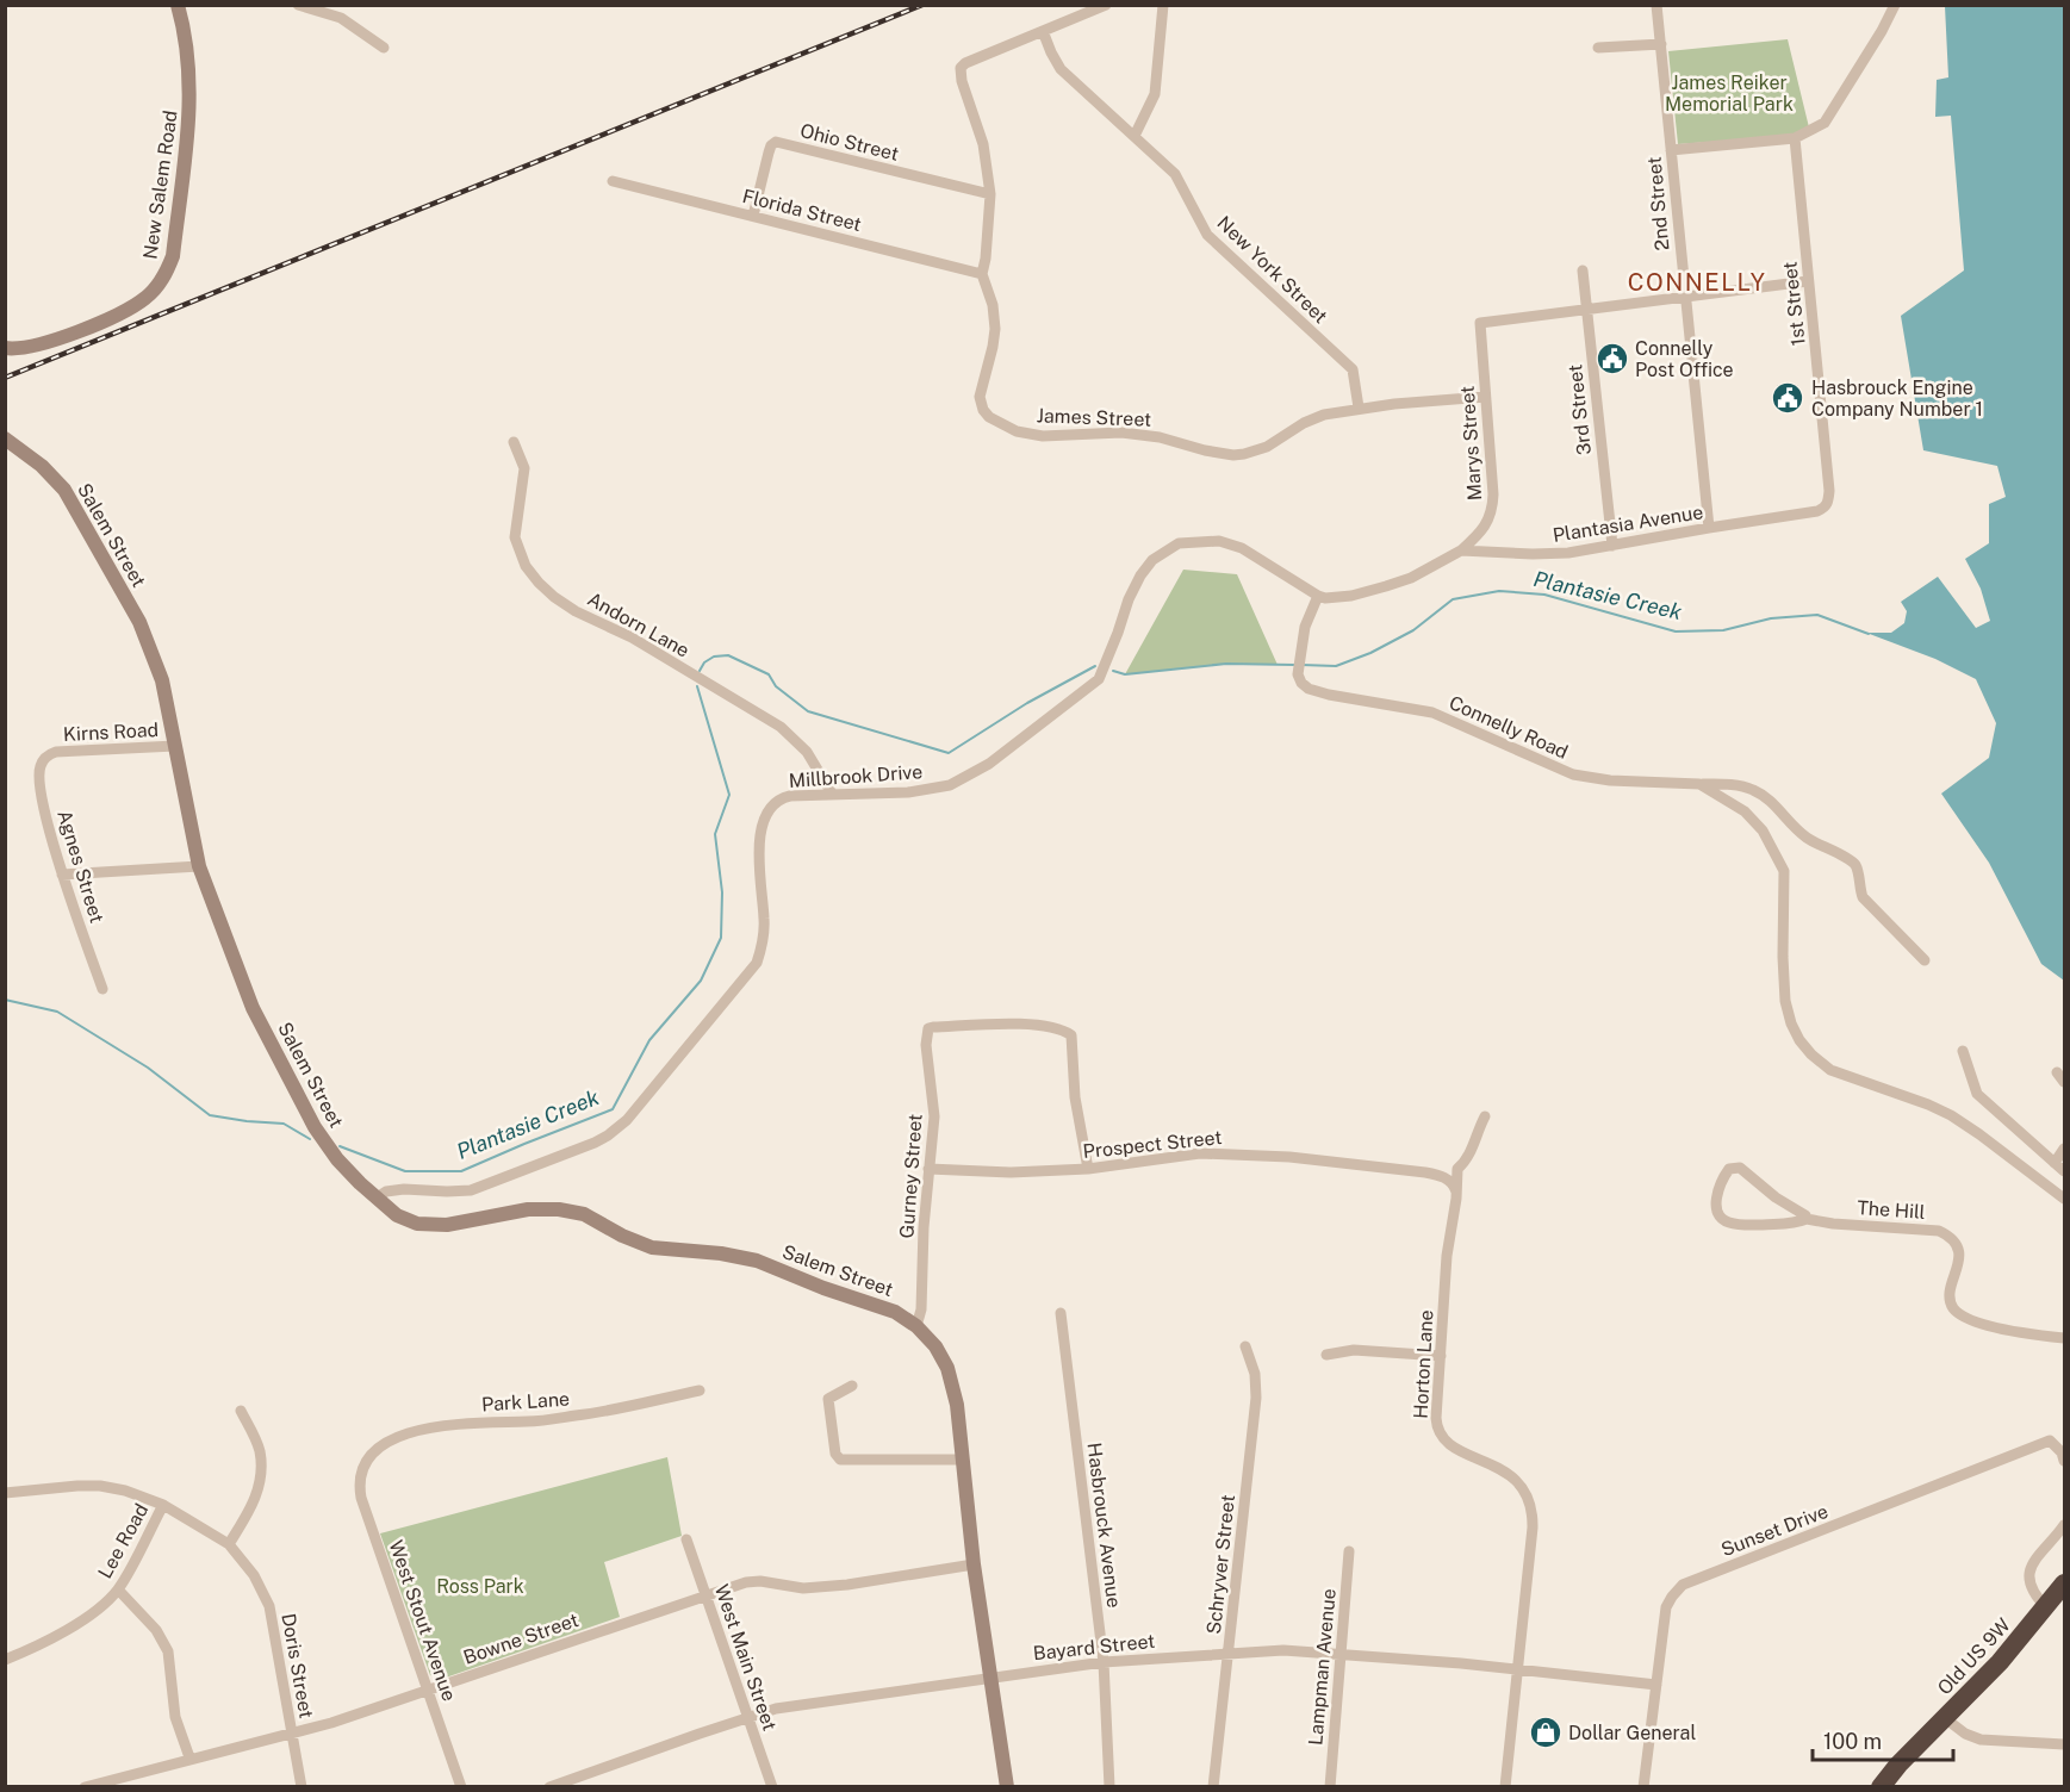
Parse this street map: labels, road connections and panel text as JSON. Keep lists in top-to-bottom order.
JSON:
{
  "streets": {
    "highway": ["Old US 9W"],
    "street": [
      "Ohio Street",
      "New Salem Road",
      "2nd Street",
      "Florida Street",
      "New York Street",
      "1st Street",
      "3rd Street",
      "James Street",
      "Marys Street",
      "Plantasia Avenue",
      "Salem Street",
      "Andorn Lane",
      "Connelly Road",
      "Kirns Road",
      "Millbrook Drive",
      "Agnes Street",
      "Prospect Street",
      "Gurney Street",
      "The Hill",
      "Horton Lane",
      "Park Lane",
      "Hasbrouck Avenue",
      "Sunset Drive",
      "Lee Road",
      "Schryver Street",
      "West Stout Avenue",
      "Bowne Street",
      "Bayard Street",
      "West Main Street",
      "Doris Street",
      "Lampman Avenue"
    ]
  },
  "crossings": [
    ["Ohio Street", "Florida Street"],
    ["Ohio Street", "James Street"],
    ["2nd Street", "Plantasia Avenue"],
    ["Florida Street", "James Street"],
    ["New York Street", "James Street"],
    ["1st Street", "Plantasia Avenue"],
    ["3rd Street", "Marys Street"],
    ["3rd Street", "Plantasia Avenue"],
    ["James Street", "Marys Street"],
    ["Marys Street", "Plantasia Avenue"],
    ["Plantasia Avenue", "Connelly Road"],
    ["Plantasia Avenue", "Millbrook Drive"],
    ["Salem Street", "Kirns Road"],
    ["Salem Street", "Millbrook Drive"],
    ["Salem Street", "Gurney Street"],
    ["Salem Street", "Bowne Street"],
    ["Salem Street", "Bayard Street"],
    ["Andorn Lane", "Millbrook Drive"],
    ["Connelly Road", "Millbrook Drive"],
    ["Kirns Road", "Agnes Street"],
    ["Prospect Street", "Gurney Street"],
    ["Prospect Street", "Horton Lane"],
    ["Horton Lane", "Bayard Street"],
    ["Park Lane", "West Stout Avenue"],
    ["Hasbrouck Avenue", "Bayard Street"],
    ["Sunset Drive", "Bayard Street"],
    ["Lee Road", "Doris Street"],
    ["Schryver Street", "Bayard Street"],
    ["West Stout Avenue", "Bowne Street"],
    ["Bowne Street", "West Main Street"],
    ["Bowne Street", "Doris Street"],
    ["Bayard Street", "West Main Street"],
    ["Bayard Street", "Lampman Avenue"]
  ],
  "districts": ["CONNELLY"],
  "water": ["Plantasie Creek"],
  "parks": ["James Reiker Memorial Park", "Ross Park"],
  "places": {
    "public building": ["Connelly Post Office", "Hasbrouck Engine Company Number 1"],
    "shop": ["Dollar General"]
  },
  "scale_bar": "100 m"
}
